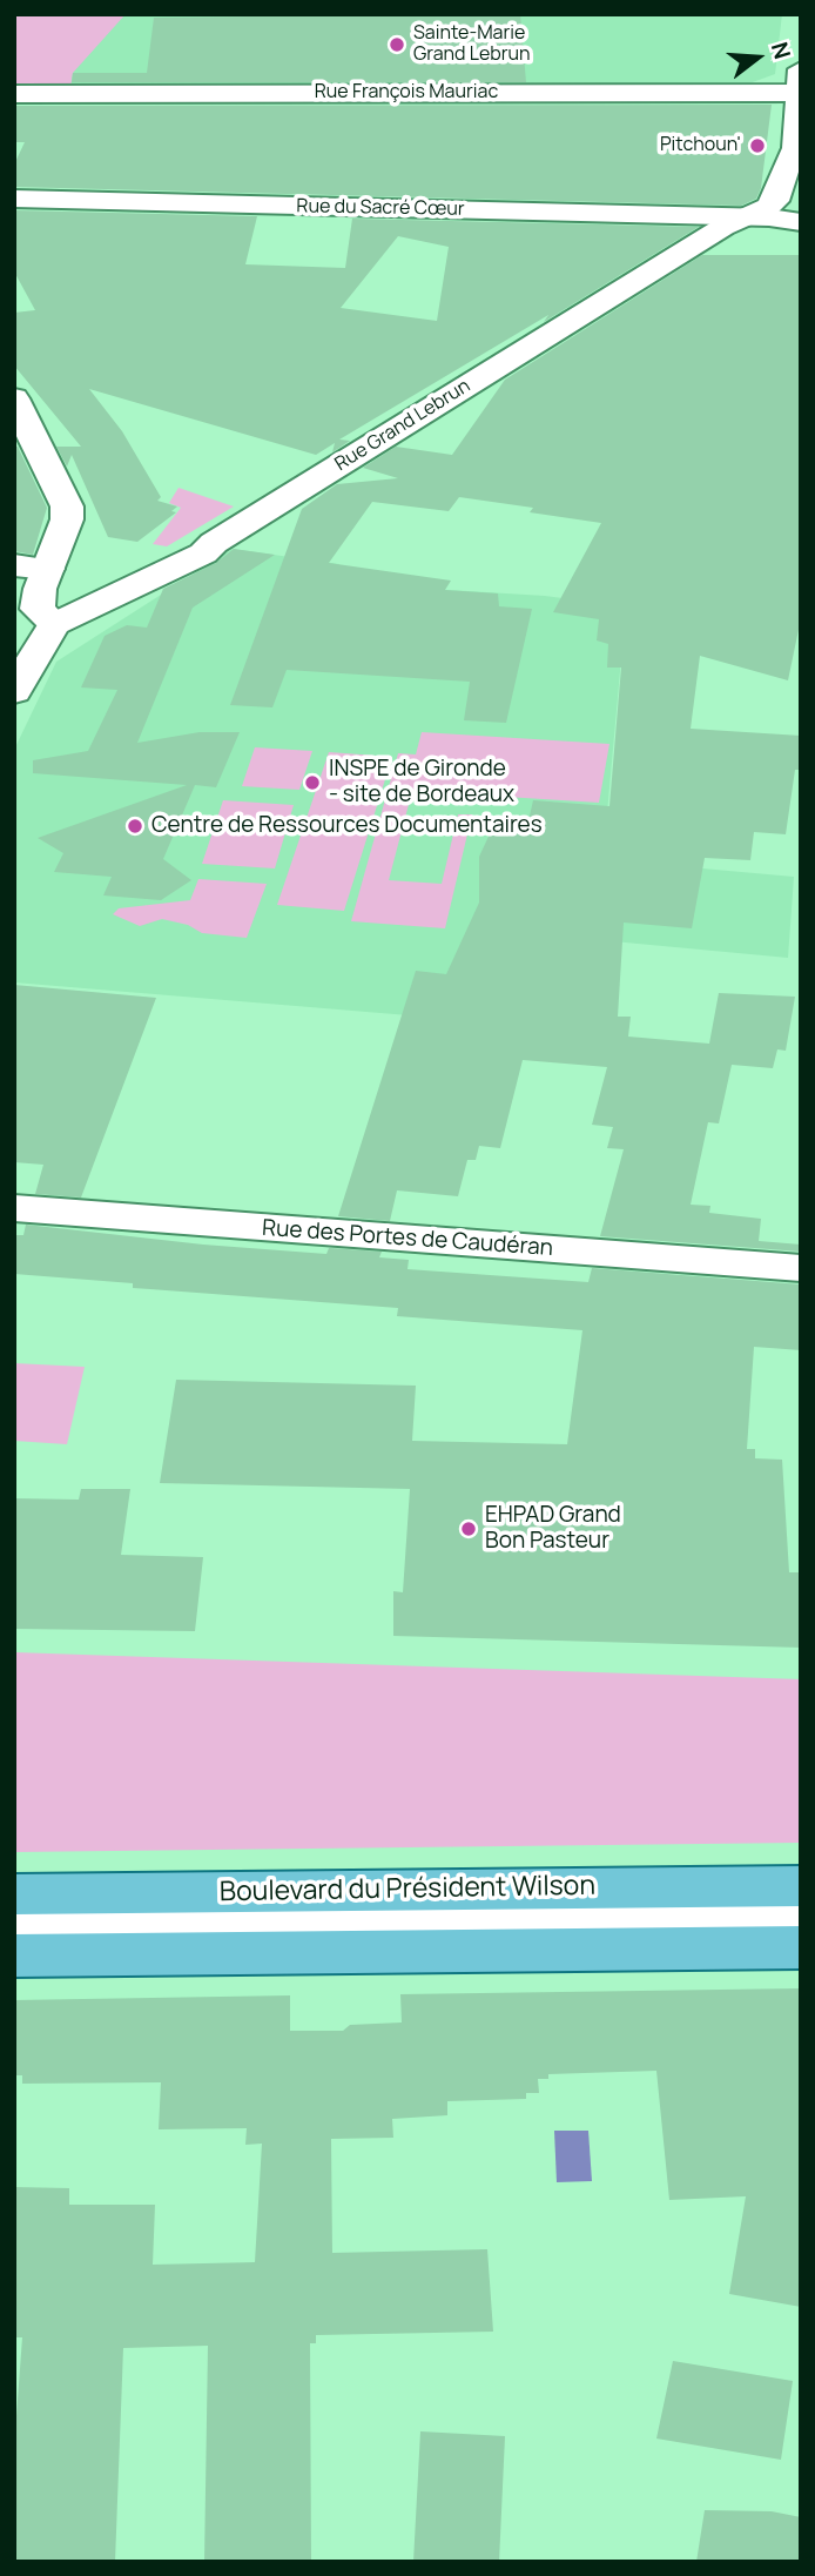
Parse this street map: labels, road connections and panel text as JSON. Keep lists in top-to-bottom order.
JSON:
{
  "streets": {
    "main road": ["Boulevard du Président Wilson"],
    "street": [
      "Rue François Mauriac",
      "Rue du Sacré Cœur",
      "Rue Grand Lebrun",
      "Rue des Portes de Caudéran"
    ]
  },
  "crossings": [
    ["Rue du Sacré Cœur", "Rue Grand Lebrun"]
  ],
  "places": [
    "Sainte-Marie Grand Lebrun",
    "Pitchoun'",
    "INSPE de Gironde - site de Bordeaux",
    "Centre de Ressources Documentaires",
    "EHPAD Grand Bon Pasteur"
  ],
  "north": "right"
}
